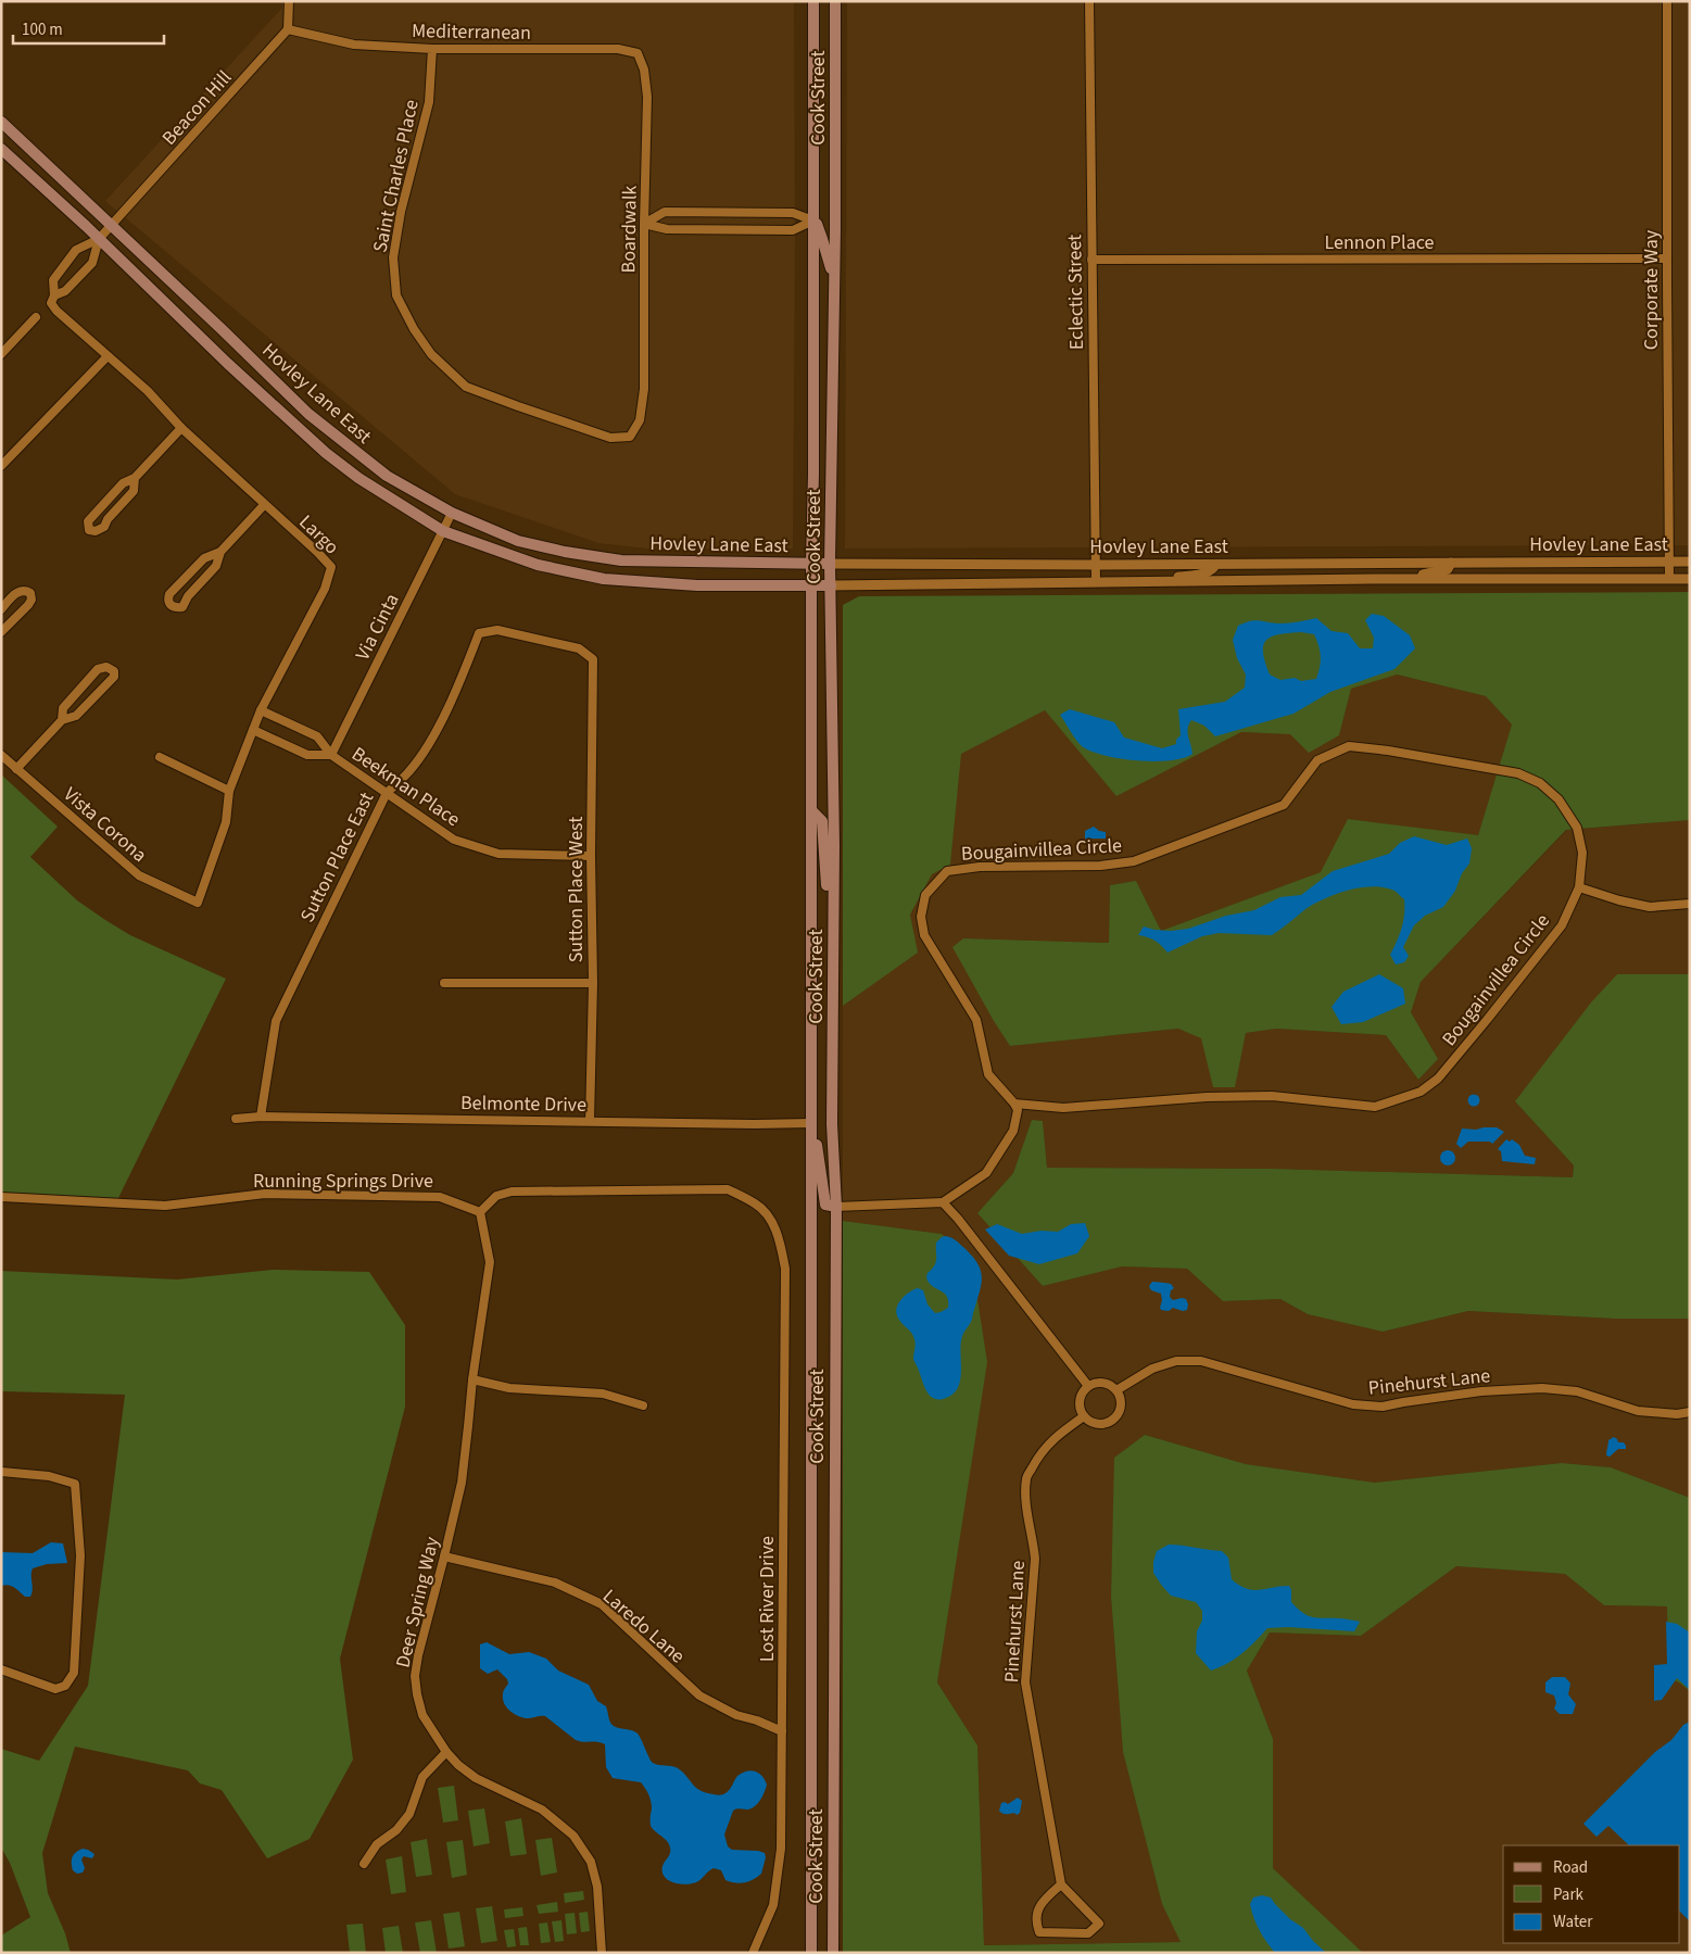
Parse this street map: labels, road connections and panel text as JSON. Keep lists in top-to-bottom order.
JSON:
{
  "streets": {
    "main road": ["Cook Street", "Hovley Lane East"],
    "street": [
      "Mediterranean",
      "Beacon Hill",
      "Saint Charles Place",
      "Boardwalk",
      "Lennon Place",
      "Corporate Way",
      "Eclectic Street",
      "Largo",
      "Via Cinta",
      "Beekman Place",
      "Vista Corona",
      "Bougainvillea Circle",
      "Sutton Place East",
      "Sutton Place West",
      "Belmonte Drive",
      "Running Springs Drive",
      "Pinehurst Lane",
      "Lost River Drive",
      "Deer Spring Way",
      "Laredo Lane"
    ]
  },
  "crossings": [
    ["Mediterranean", "Beacon Hill"],
    ["Mediterranean", "Saint Charles Place"],
    ["Mediterranean", "Boardwalk"],
    ["Cook Street", "Hovley Lane East"],
    ["Cook Street", "Belmonte Drive"],
    ["Beacon Hill", "Hovley Lane East"],
    ["Saint Charles Place", "Boardwalk"],
    ["Lennon Place", "Corporate Way"],
    ["Lennon Place", "Eclectic Street"],
    ["Corporate Way", "Hovley Lane East"],
    ["Eclectic Street", "Hovley Lane East"],
    ["Hovley Lane East", "Via Cinta"],
    ["Largo", "Beekman Place"],
    ["Largo", "Vista Corona"],
    ["Via Cinta", "Beekman Place"],
    ["Beekman Place", "Sutton Place East"],
    ["Beekman Place", "Sutton Place West"],
    ["Sutton Place East", "Sutton Place West"],
    ["Sutton Place East", "Belmonte Drive"],
    ["Sutton Place West", "Belmonte Drive"],
    ["Running Springs Drive", "Lost River Drive"],
    ["Running Springs Drive", "Deer Spring Way"],
    ["Lost River Drive", "Deer Spring Way"],
    ["Lost River Drive", "Laredo Lane"],
    ["Deer Spring Way", "Laredo Lane"]
  ],
  "legend": ["Road", "Park", "Water"],
  "scale_bar": "100 m"
}
